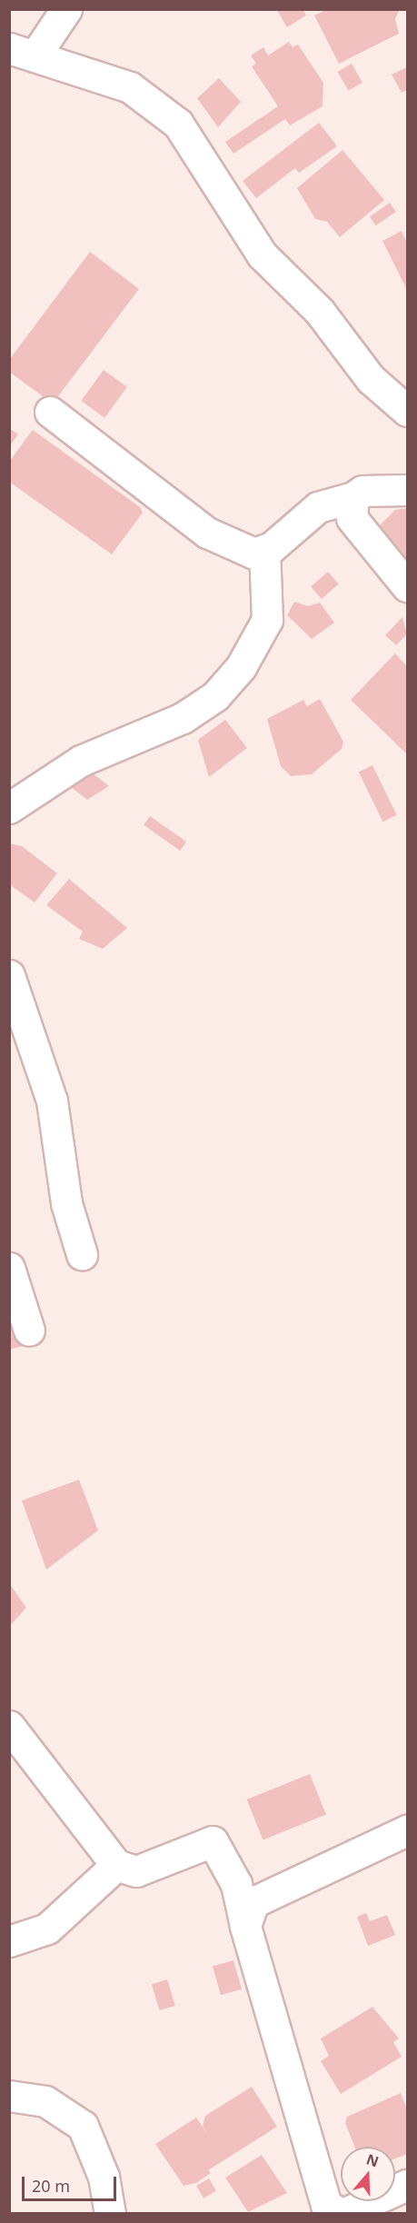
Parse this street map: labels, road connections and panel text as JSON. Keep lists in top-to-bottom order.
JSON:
{
  "scale_bar": "20 m",
  "north": "top"
}
